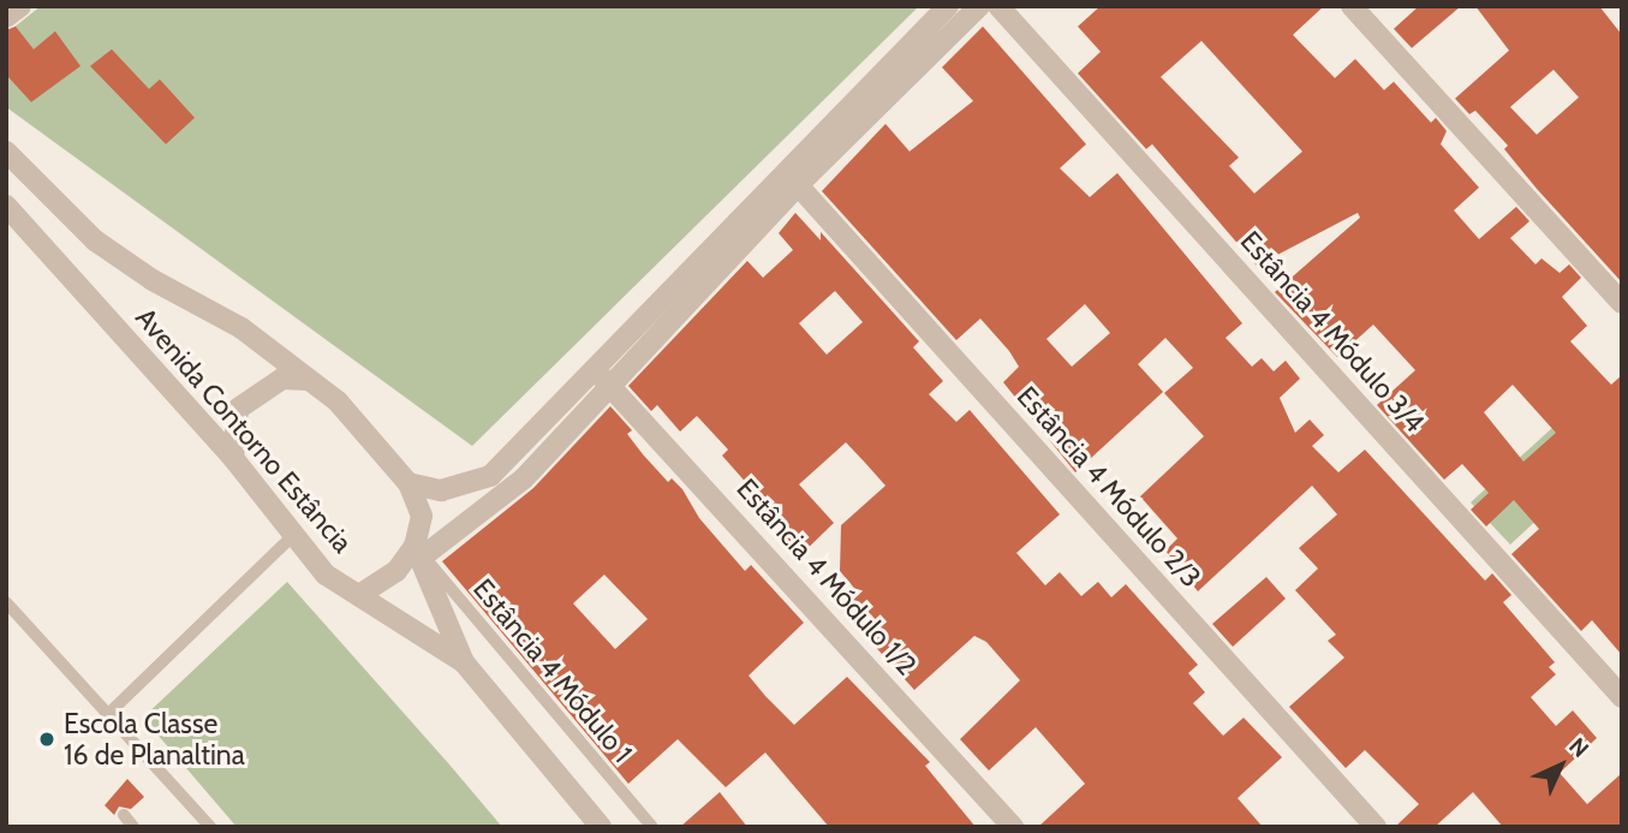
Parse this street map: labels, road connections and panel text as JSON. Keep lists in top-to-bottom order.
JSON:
{
  "streets": {
    "street": [
      "Estância 4 Módulo 3/4",
      "Avenida Contorno Estância",
      "Estância 4 Módulo 2/3",
      "Estância 4 Módulo 1/2"
    ],
    "lane": ["Estância 4 Módulo 1"]
  },
  "crossings": [
    ["Avenida Contorno Estância", "Estância 4 Módulo 1"]
  ],
  "places": ["Escola Classe 16 de Planaltina"],
  "north": "top right"
}
